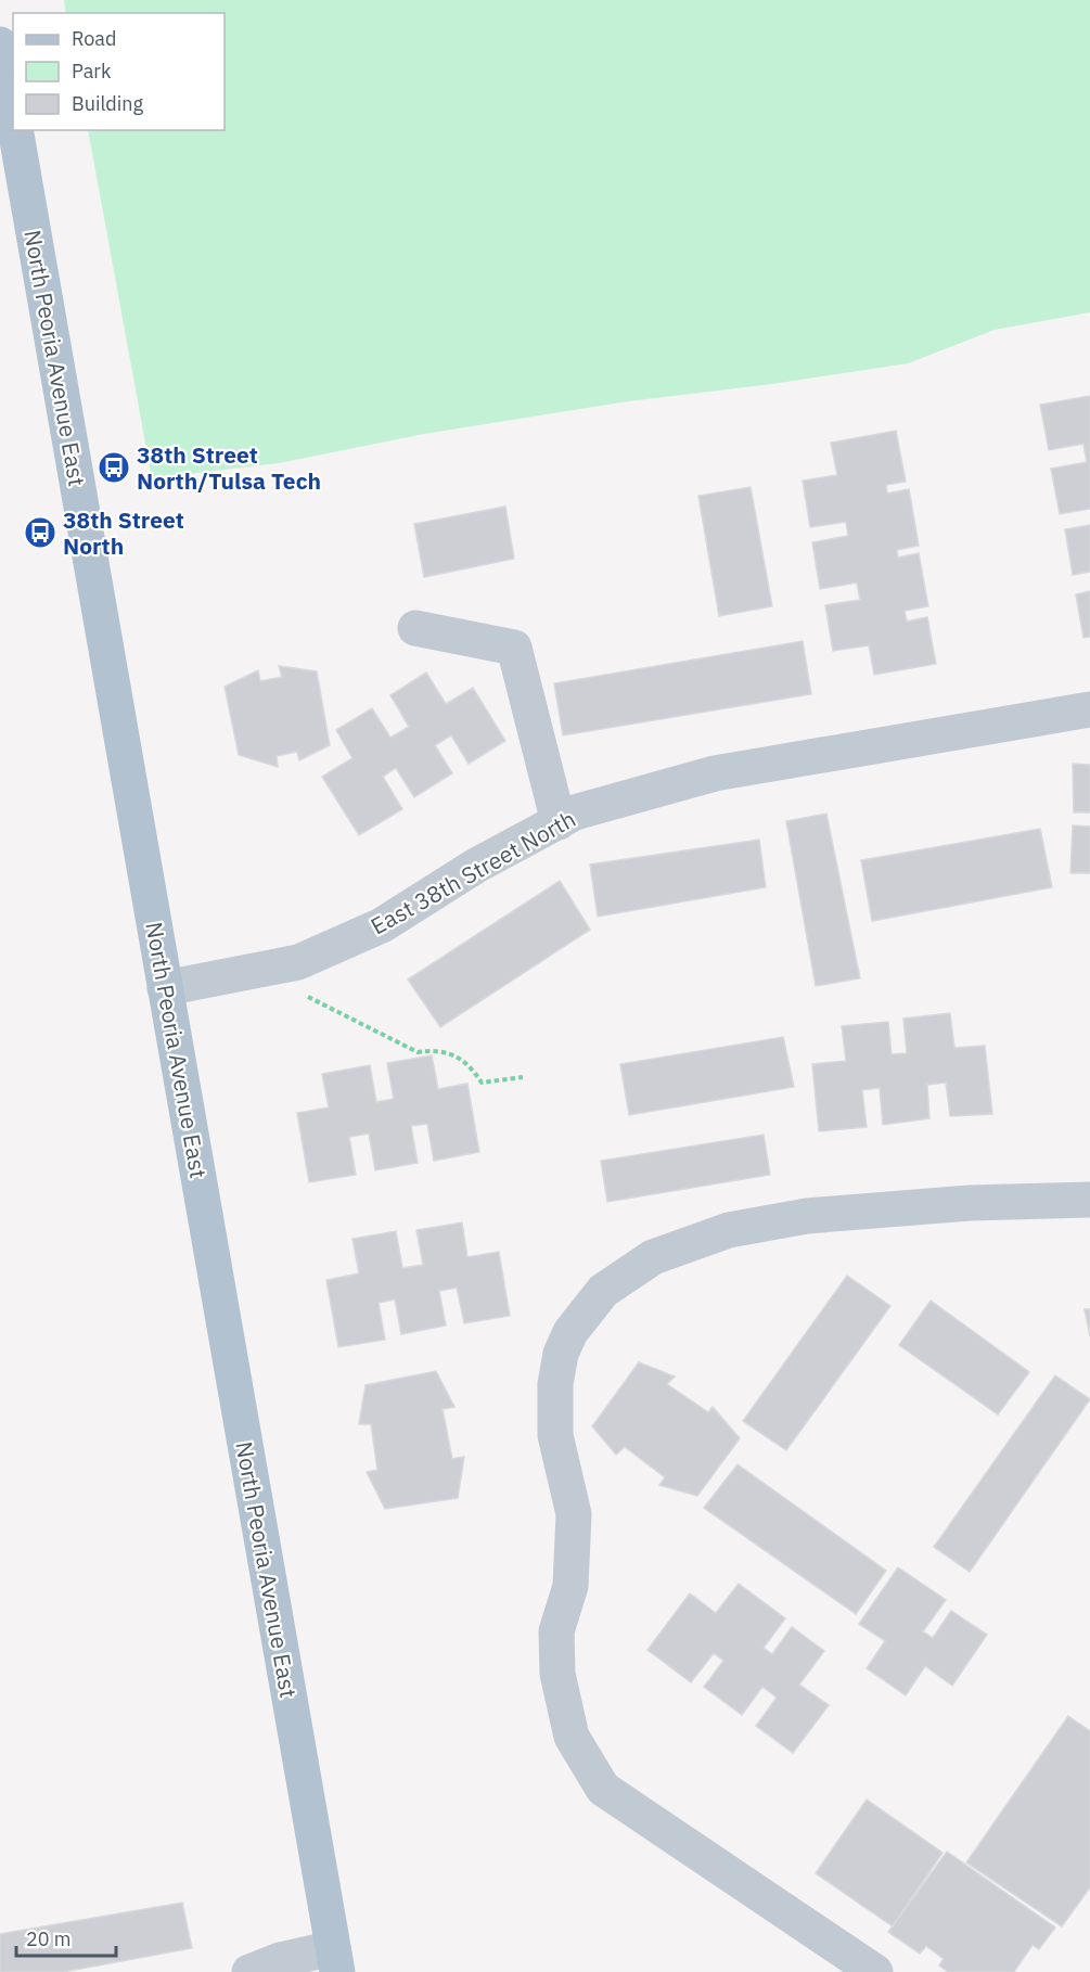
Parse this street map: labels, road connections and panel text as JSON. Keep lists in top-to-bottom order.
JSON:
{
  "streets": {
    "main road": ["North Peoria Avenue East"],
    "street": ["East 38th Street North"]
  },
  "crossings": [
    ["North Peoria Avenue East", "East 38th Street North"]
  ],
  "places": {
    "bus stop": ["38th Street North/Tulsa Tech", "38th Street North"]
  },
  "legend": ["Road", "Park", "Building"],
  "scale_bar": "20 m"
}
